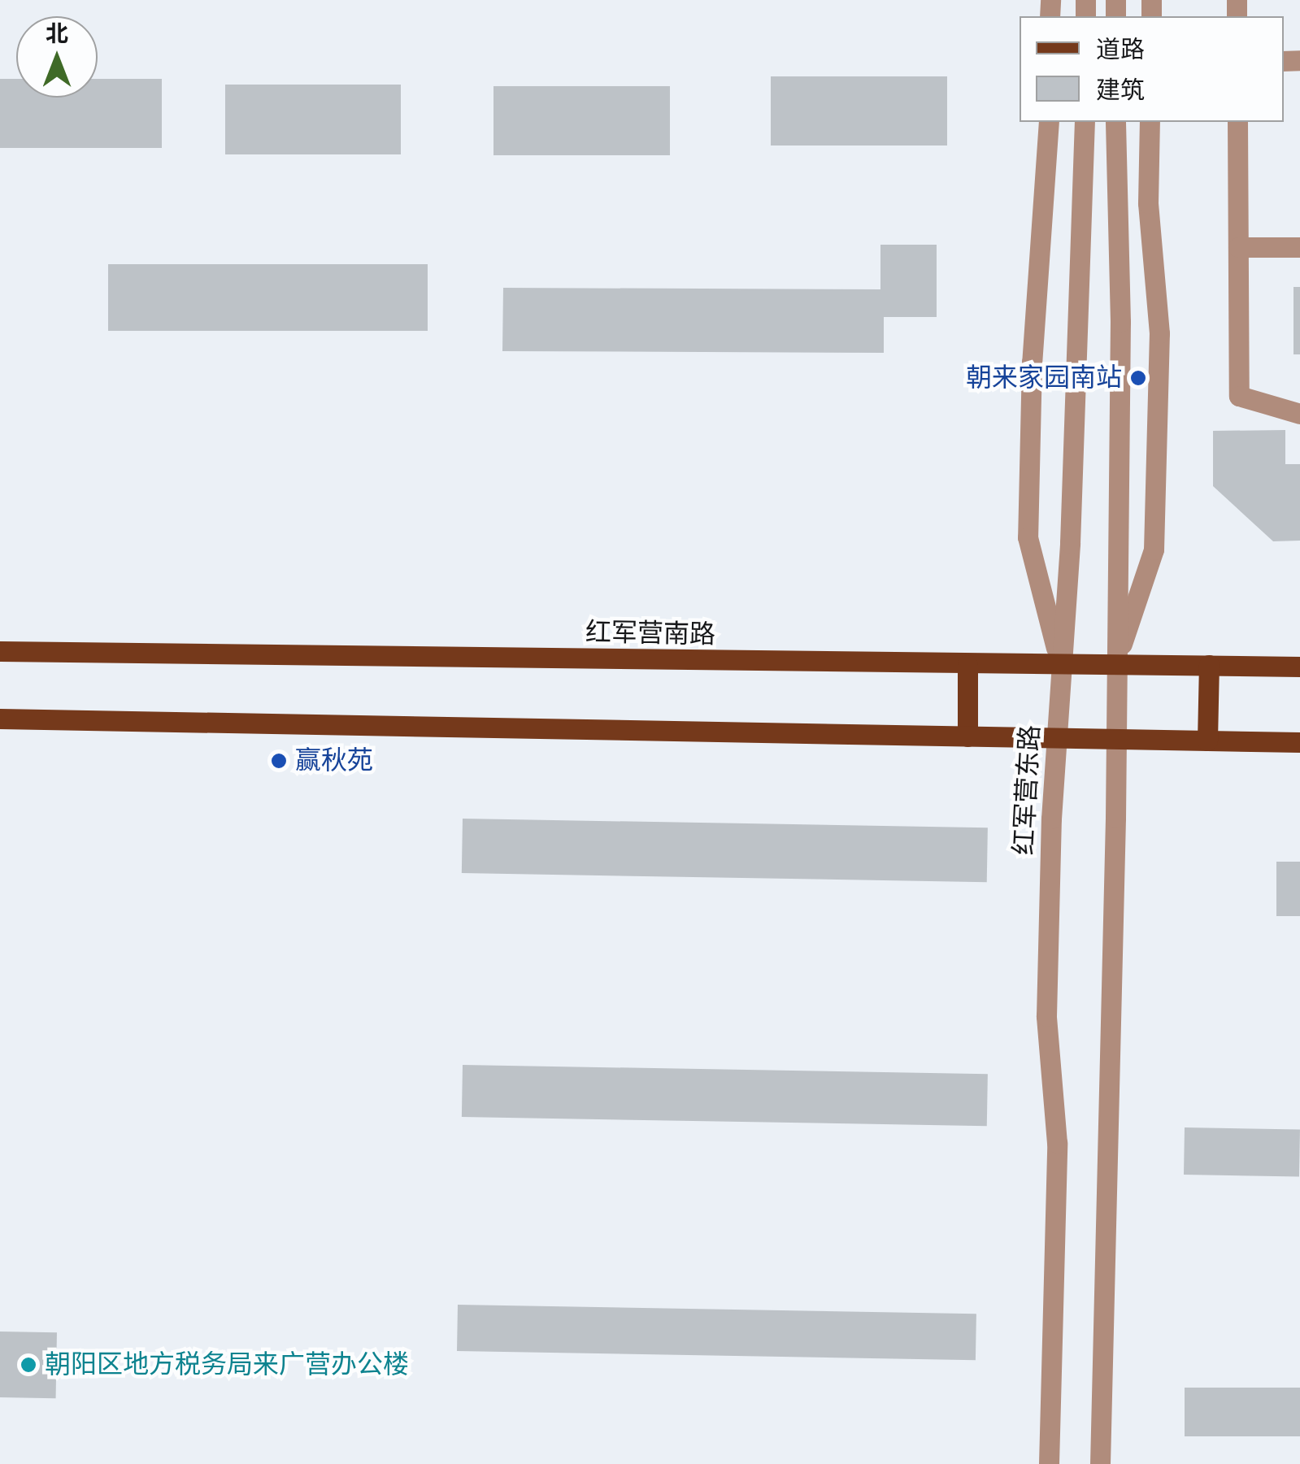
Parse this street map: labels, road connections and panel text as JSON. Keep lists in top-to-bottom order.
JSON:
{
  "streets": {
    "main road": ["红军营南路"],
    "street": ["红军营东路"]
  },
  "crossings": [
    ["红军营南路", "红军营东路"]
  ],
  "places": ["朝来家园南站", "赢秋苑", "朝阳区地方税务局来广营办公楼"],
  "legend": ["道路", "建筑"],
  "north": "top"
}
